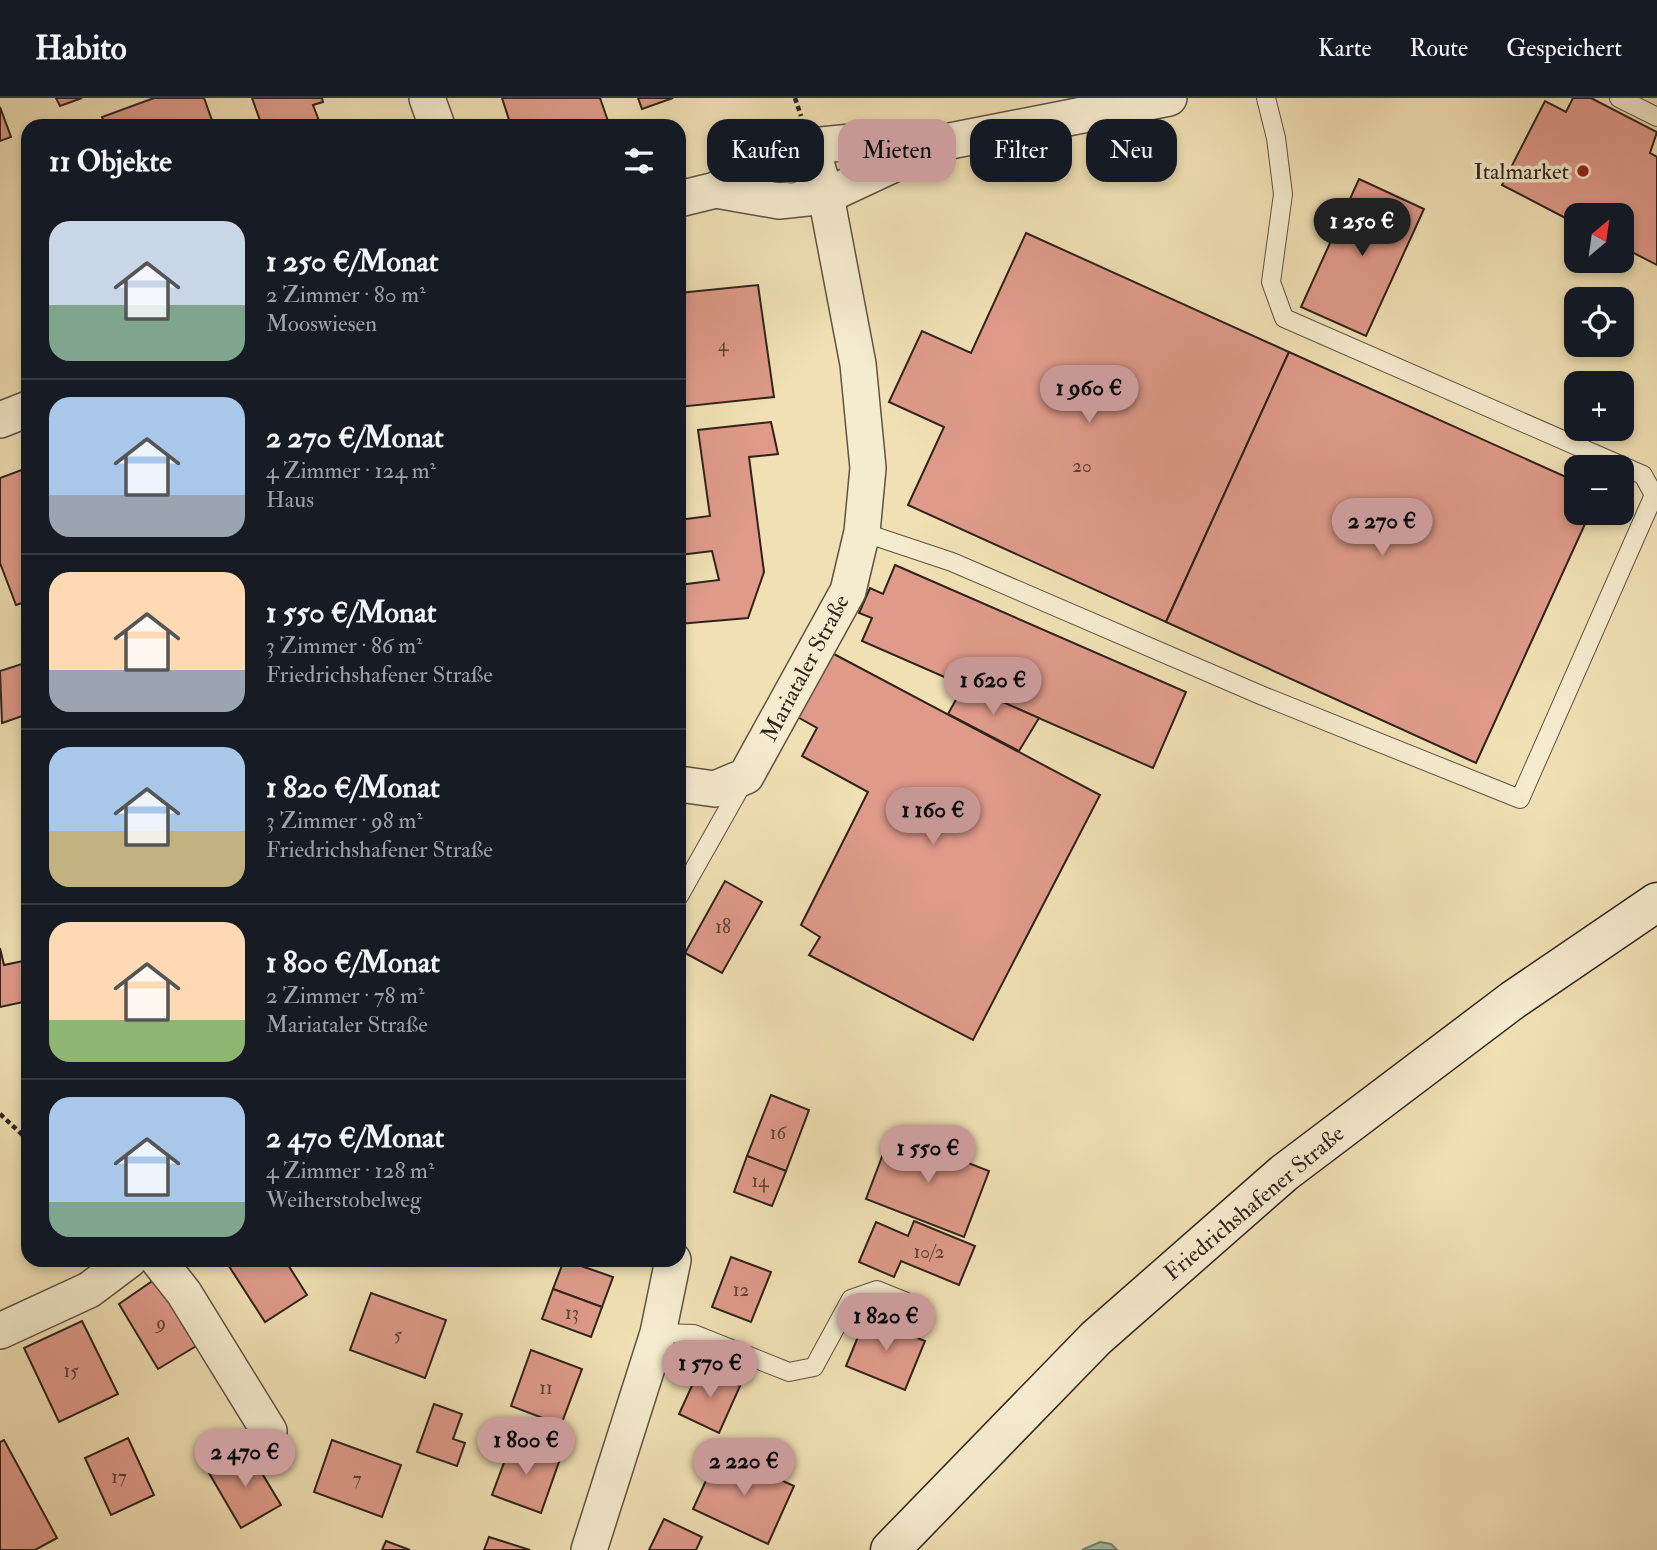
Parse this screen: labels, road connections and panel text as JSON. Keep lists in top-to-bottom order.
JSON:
{
  "streets": {
    "main road": ["Friedrichshafener Straße"],
    "street": ["Mariataler Straße"]
  },
  "places": ["Italmarket"],
  "house_numbers": [
    "4",
    "20",
    "18",
    "16",
    "14",
    "10/2",
    "12",
    "13",
    "9",
    "5",
    "15",
    "11",
    "17",
    "7"
  ],
  "north": "top right",
  "page": {
    "header": "Habito",
    "nav": ["Karte", "Route", "Gespeichert"],
    "chip": [
      "Kaufen",
      "Mieten",
      "Filter",
      "Neu"
    ],
    "heading": "11 Objekte",
    "price": [
      "1 250 €",
      "1 960 €",
      "2 270 €",
      "1 620 €",
      "1 160 €",
      "1 550 €",
      "1 820 €",
      "1 570 €",
      "1 800 €",
      "2 470 €",
      "2 220 €"
    ],
    "map_buttons": ["+", "−"],
    "list": [
      {
        "name": "1 250 €/Monat",
        "note": "2 Zimmer · 80 m² · Mooswiesen"
      },
      {
        "name": "2 270 €/Monat",
        "note": "4 Zimmer · 124 m² · Haus"
      },
      {
        "name": "1 550 €/Monat",
        "note": "3 Zimmer · 86 m² · Friedrichshafener Straße"
      },
      {
        "name": "1 820 €/Monat",
        "note": "3 Zimmer · 98 m² · Friedrichshafener Straße"
      },
      {
        "name": "1 800 €/Monat",
        "note": "2 Zimmer · 78 m² · Mariataler Straße"
      },
      {
        "name": "2 470 €/Monat",
        "note": "4 Zimmer · 128 m² · Weiherstobelweg"
      }
    ]
  }
}
